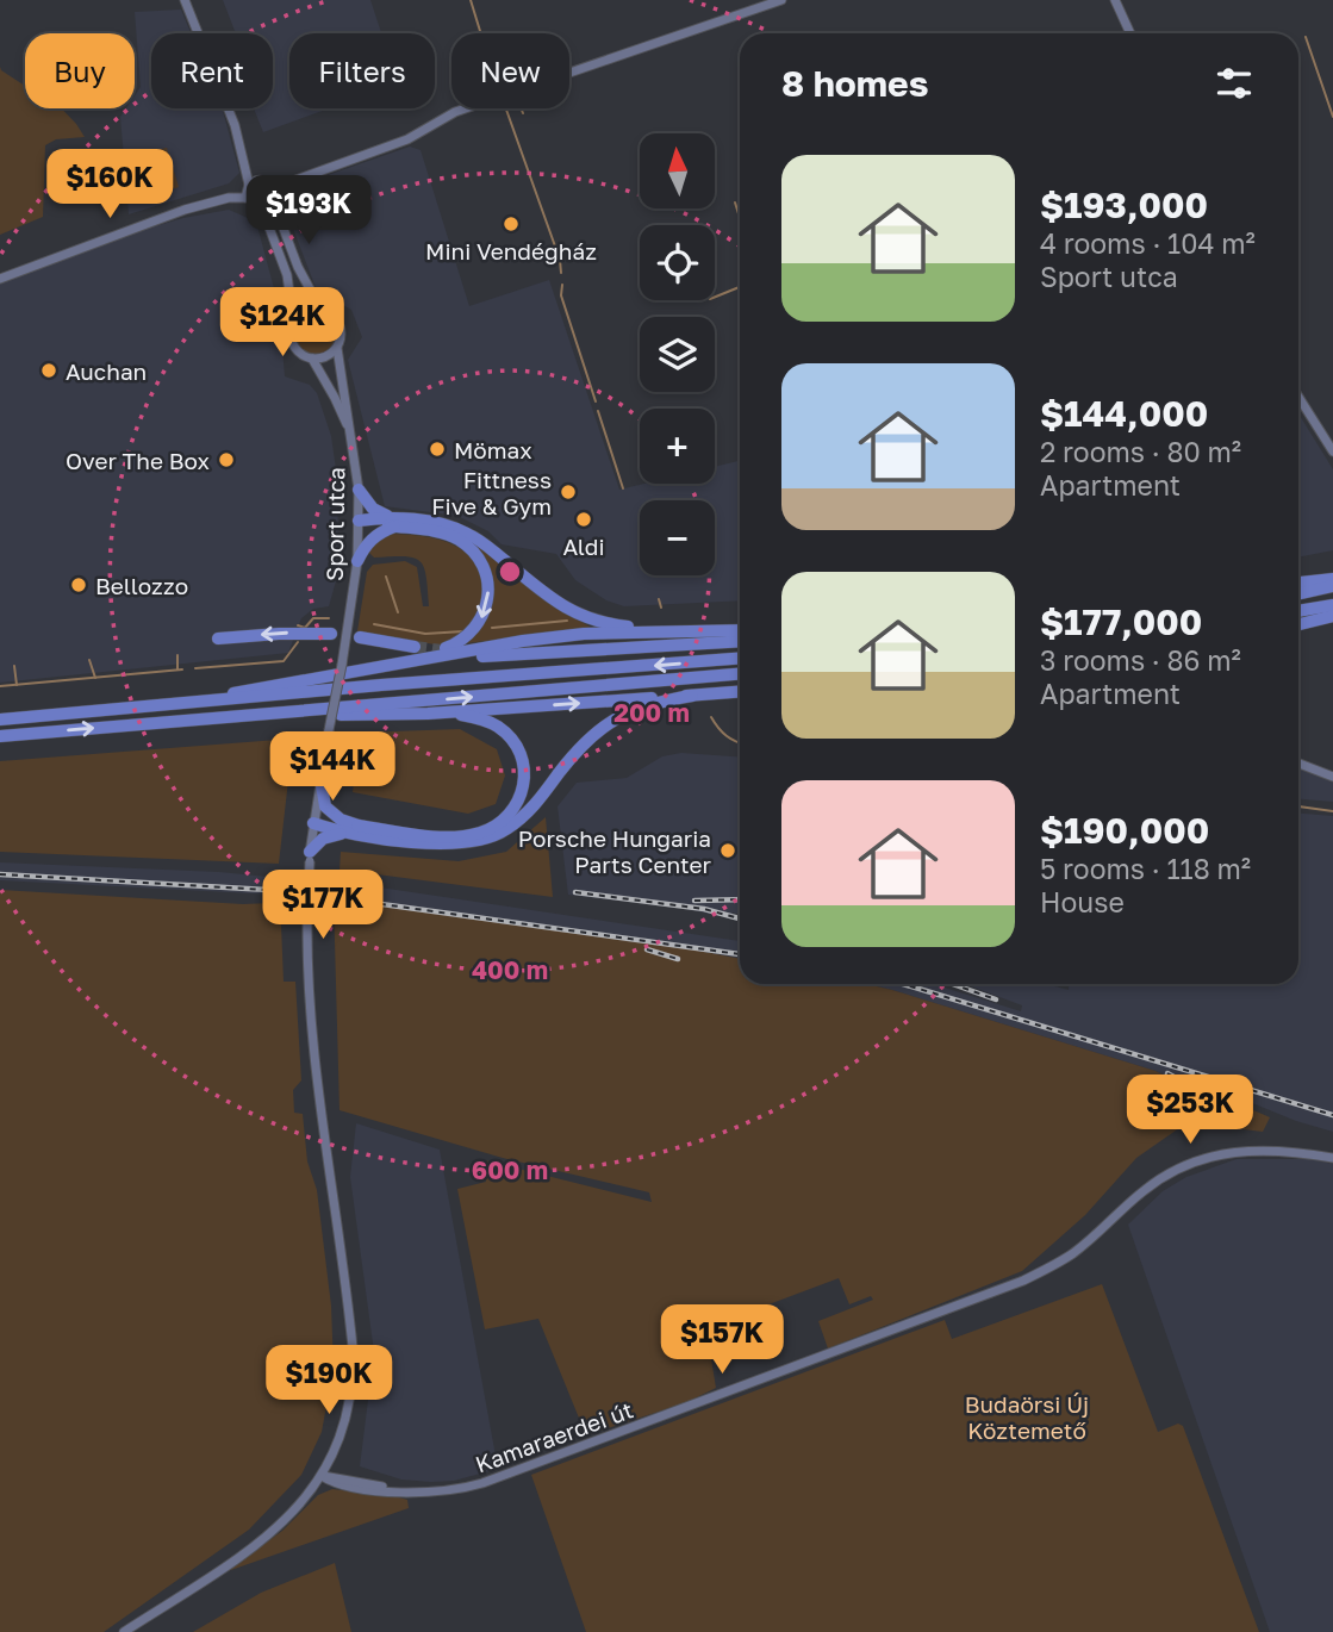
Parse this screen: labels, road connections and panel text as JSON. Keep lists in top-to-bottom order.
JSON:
{
  "streets": {
    "street": ["Sport utca", "Kamaraerdei út"]
  },
  "crossings": [
    ["Sport utca", "Kamaraerdei út"]
  ],
  "parks": ["Budaörsi Új Köztemető"],
  "places": [
    "Mini Vendégház",
    "Auchan",
    "Mömax",
    "Over The Box",
    "Fittness Five & Gym",
    "Aldi",
    "Bellozzo",
    "Porsche Hungaria Parts Center"
  ],
  "north": "top",
  "page": {
    "chip": [
      "Buy",
      "Rent",
      "Filters",
      "New"
    ],
    "heading": "8 homes",
    "map_buttons": ["+", "−"],
    "list": [
      {
        "name": "$193,000",
        "note": "4 rooms · 104 m² · Sport utca"
      },
      {
        "name": "$144,000",
        "note": "2 rooms · 80 m² · Apartment"
      },
      {
        "name": "$177,000",
        "note": "3 rooms · 86 m² · Apartment"
      },
      {
        "name": "$190,000",
        "note": "5 rooms · 118 m² · House"
      }
    ],
    "price": [
      "$160K",
      "$193K",
      "$124K",
      "$144K",
      "$177K",
      "$253K",
      "$157K",
      "$190K"
    ]
  },
  "rings": ["200 m", "400 m", "600 m"]
}
